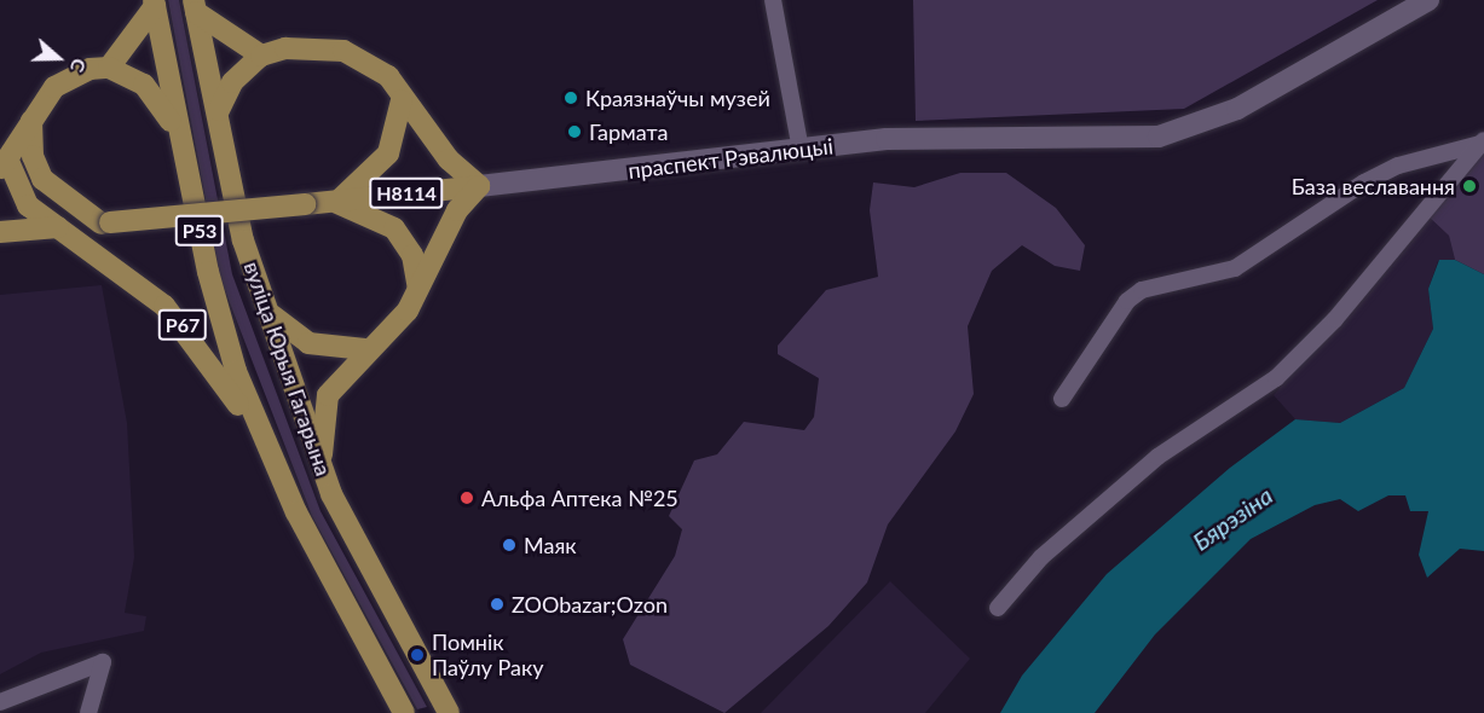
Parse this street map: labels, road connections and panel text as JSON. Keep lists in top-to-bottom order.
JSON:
{
  "streets": {
    "main road": [
      "праспект Рэвалюцыі",
      "Н8114",
      "Р53",
      "Р67",
      "вуліца Юрыя Гагарына"
    ]
  },
  "crossings": [
    ["праспект Рэвалюцыі", "Р67"],
    ["Р67", "вуліца Юрыя Гагарына"]
  ],
  "water": ["Бярэзіна"],
  "places": [
    "Краязнаўчы музей",
    "Гармата",
    "База веславання",
    "Альфа Аптека №25",
    "Маяк",
    "ZOObazar;Ozon",
    "Помнік Паўлу Раку"
  ],
  "north": "right"
}
